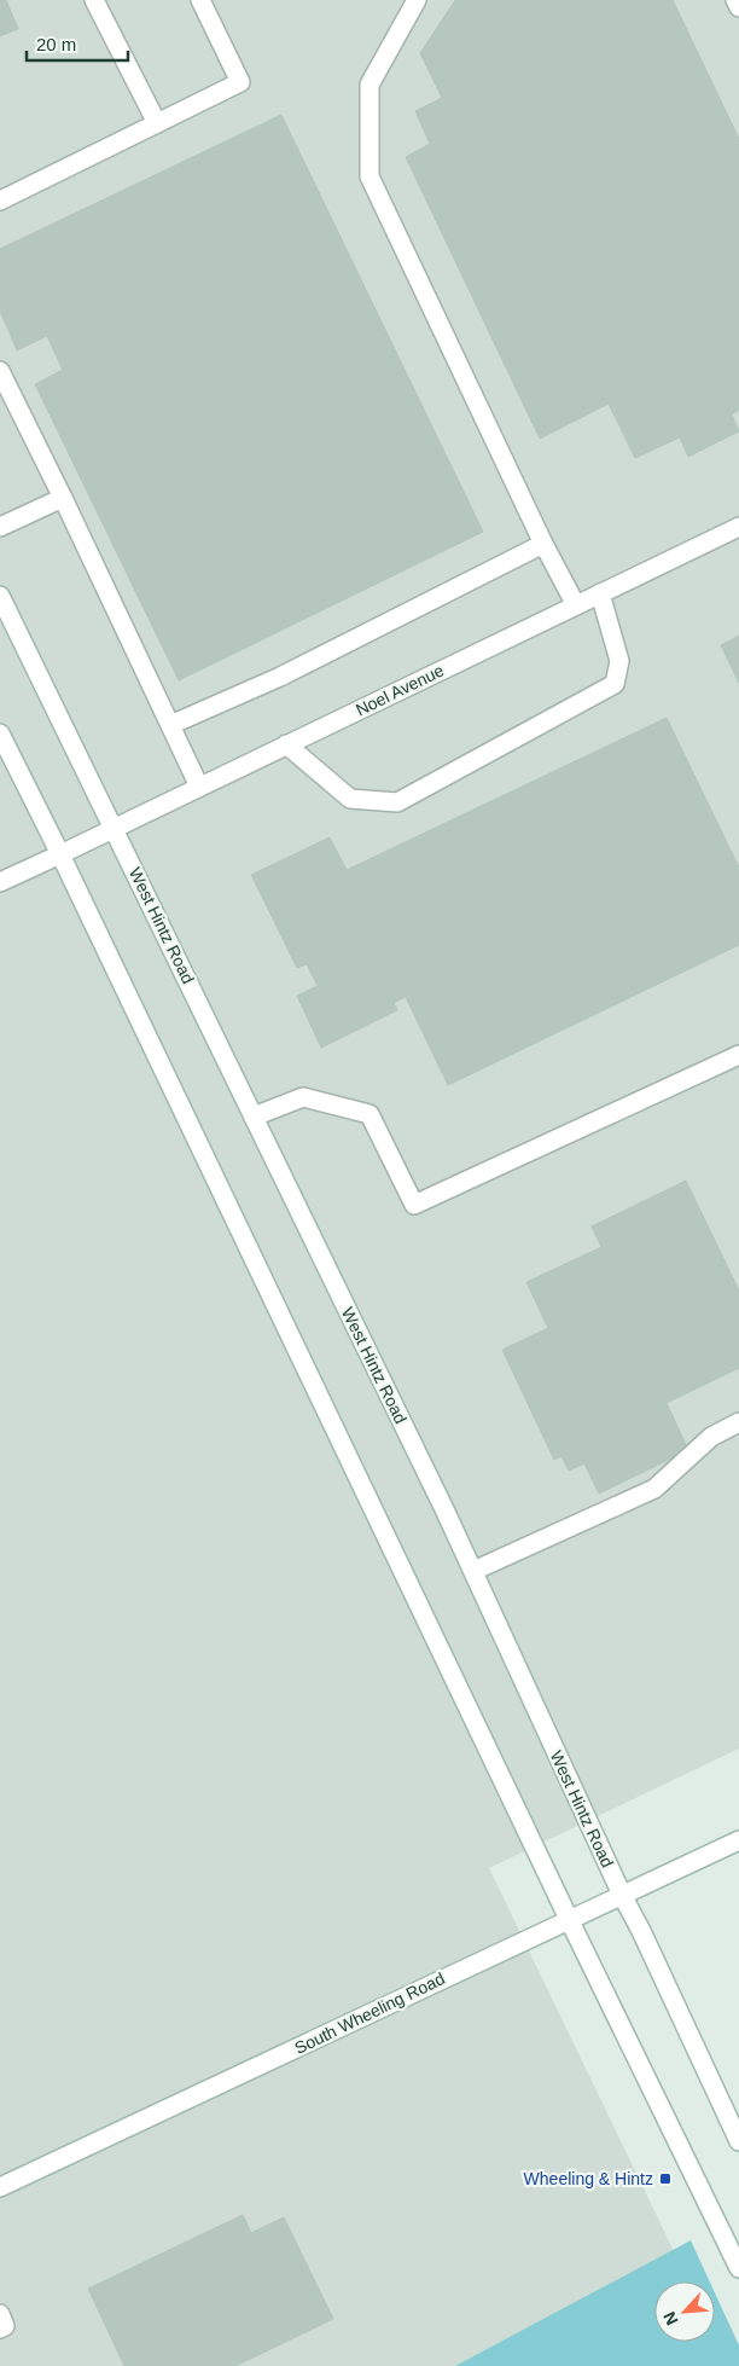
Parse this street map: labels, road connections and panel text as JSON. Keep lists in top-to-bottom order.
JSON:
{
  "streets": {
    "main road": ["Noel Avenue", "West Hintz Road", "South Wheeling Road"]
  },
  "crossings": [
    ["Noel Avenue", "West Hintz Road"],
    ["West Hintz Road", "South Wheeling Road"]
  ],
  "places": {
    "transit": ["Wheeling & Hintz"]
  },
  "scale_bar": "20 m",
  "north": "bottom left"
}
